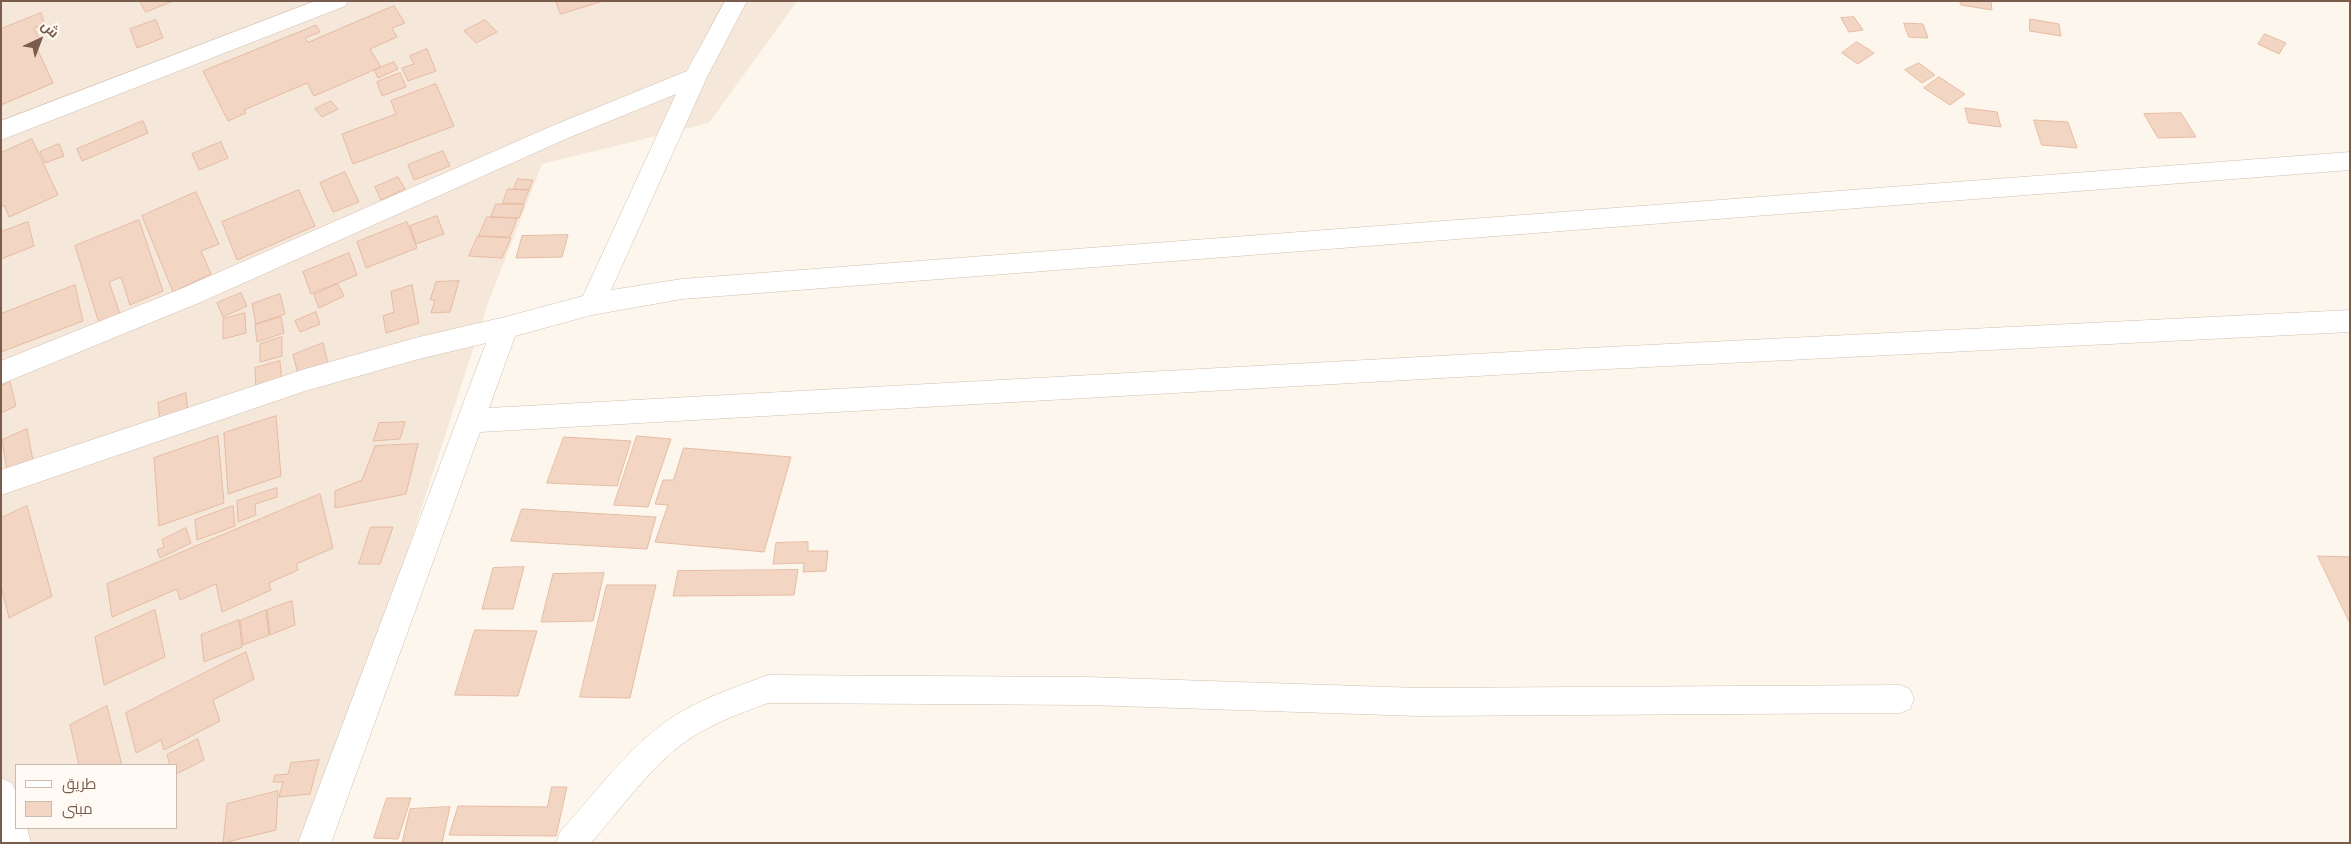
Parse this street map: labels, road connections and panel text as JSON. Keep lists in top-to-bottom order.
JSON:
{
  "legend": ["طريق", "مبنى"],
  "north": "top right"
}
